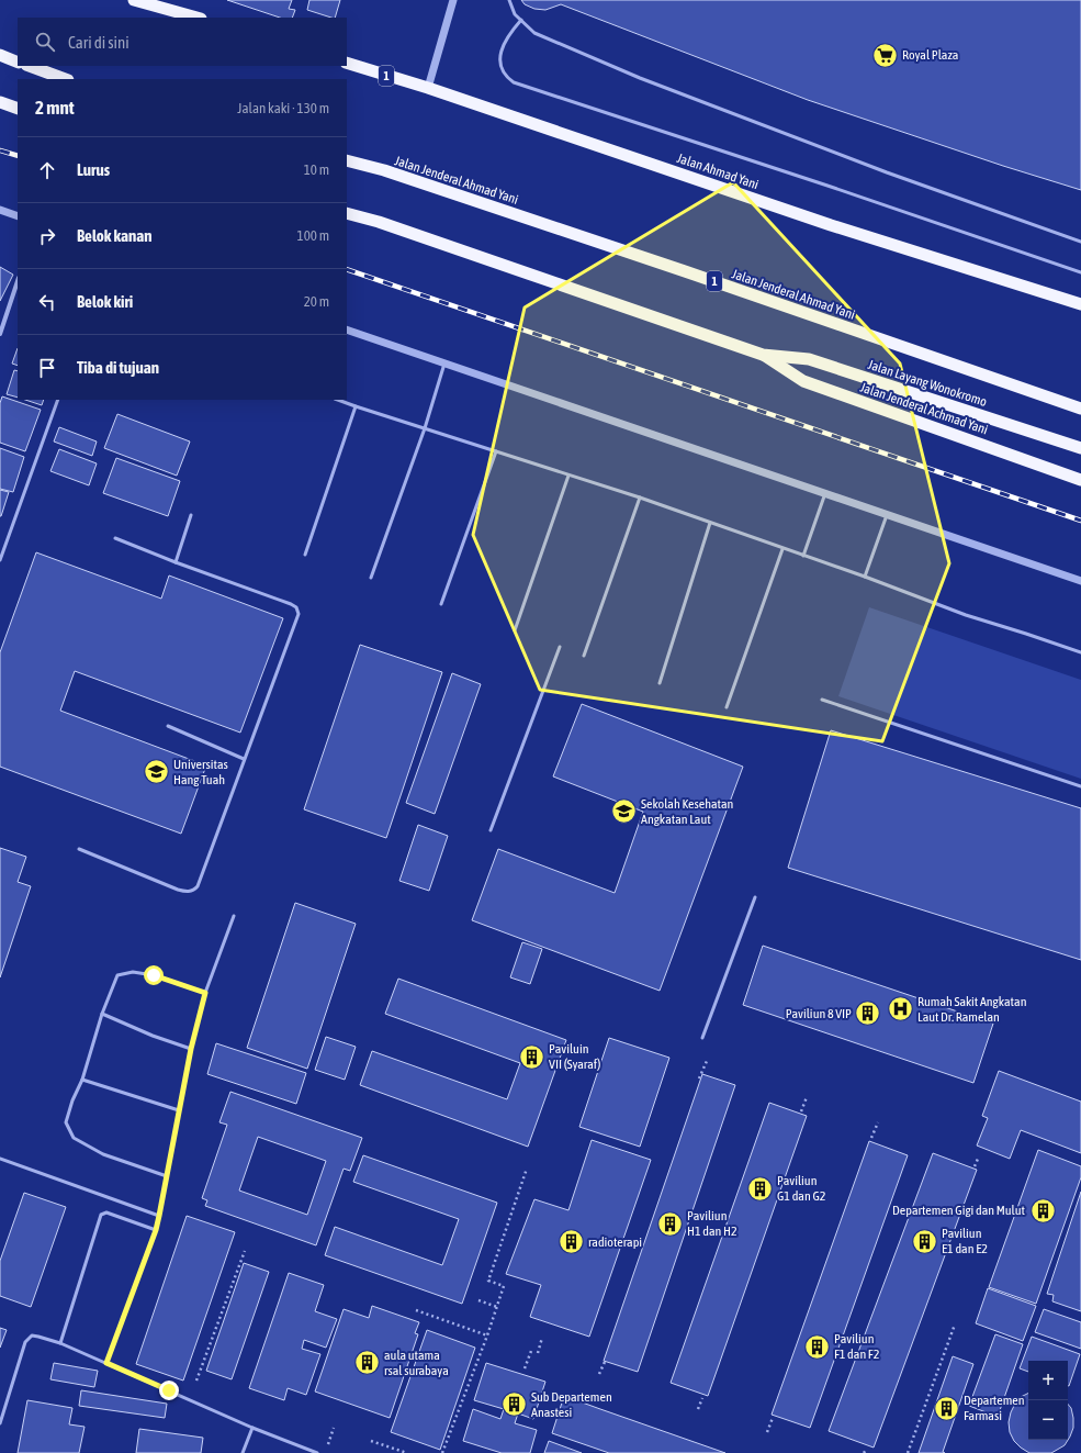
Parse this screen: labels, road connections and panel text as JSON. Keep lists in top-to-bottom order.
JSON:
{
  "streets": {
    "highway": [
      "1",
      "Jalan Ahmad Yani",
      "Jalan Jenderal Ahmad Yani",
      "Jalan Layang Wonokromo",
      "Jalan Jenderal Achmad Yani"
    ]
  },
  "crossings": [
    ["Jalan Layang Wonokromo", "Jalan Jenderal Achmad Yani"]
  ],
  "places": {
    "supermarket": ["Royal Plaza"],
    "school or university": ["Universitas Hang Tuah", "Sekolah Kesehatan Angkatan Laut"],
    "hospital": ["Rumah Sakit Angkatan Laut Dr. Ramelan"],
    "building": [
      "Paviliun 8 VIP",
      "Paviluin VII (Syaraf)",
      "Paviliun G1 dan G2",
      "Departemen Gigi dan Mulut",
      "Paviliun H1 dan H2",
      "Paviliun E1 dan E2",
      "radioterapi",
      "Paviliun F1 dan F2",
      "aula utama rsal surabaya",
      "Sub Departemen Anastesi",
      "Departemen Farmasi"
    ]
  },
  "page": {
    "search": "Cari di sini",
    "heading": ["2 mnt", "Jalan kaki · 130 m"],
    "list": [
      ["Lurus", "10 m"],
      ["Belok kanan", "100 m"],
      ["Belok kiri", "20 m"],
      "Tiba di tujuan"
    ],
    "map_buttons": ["+", "−"]
  }
}
